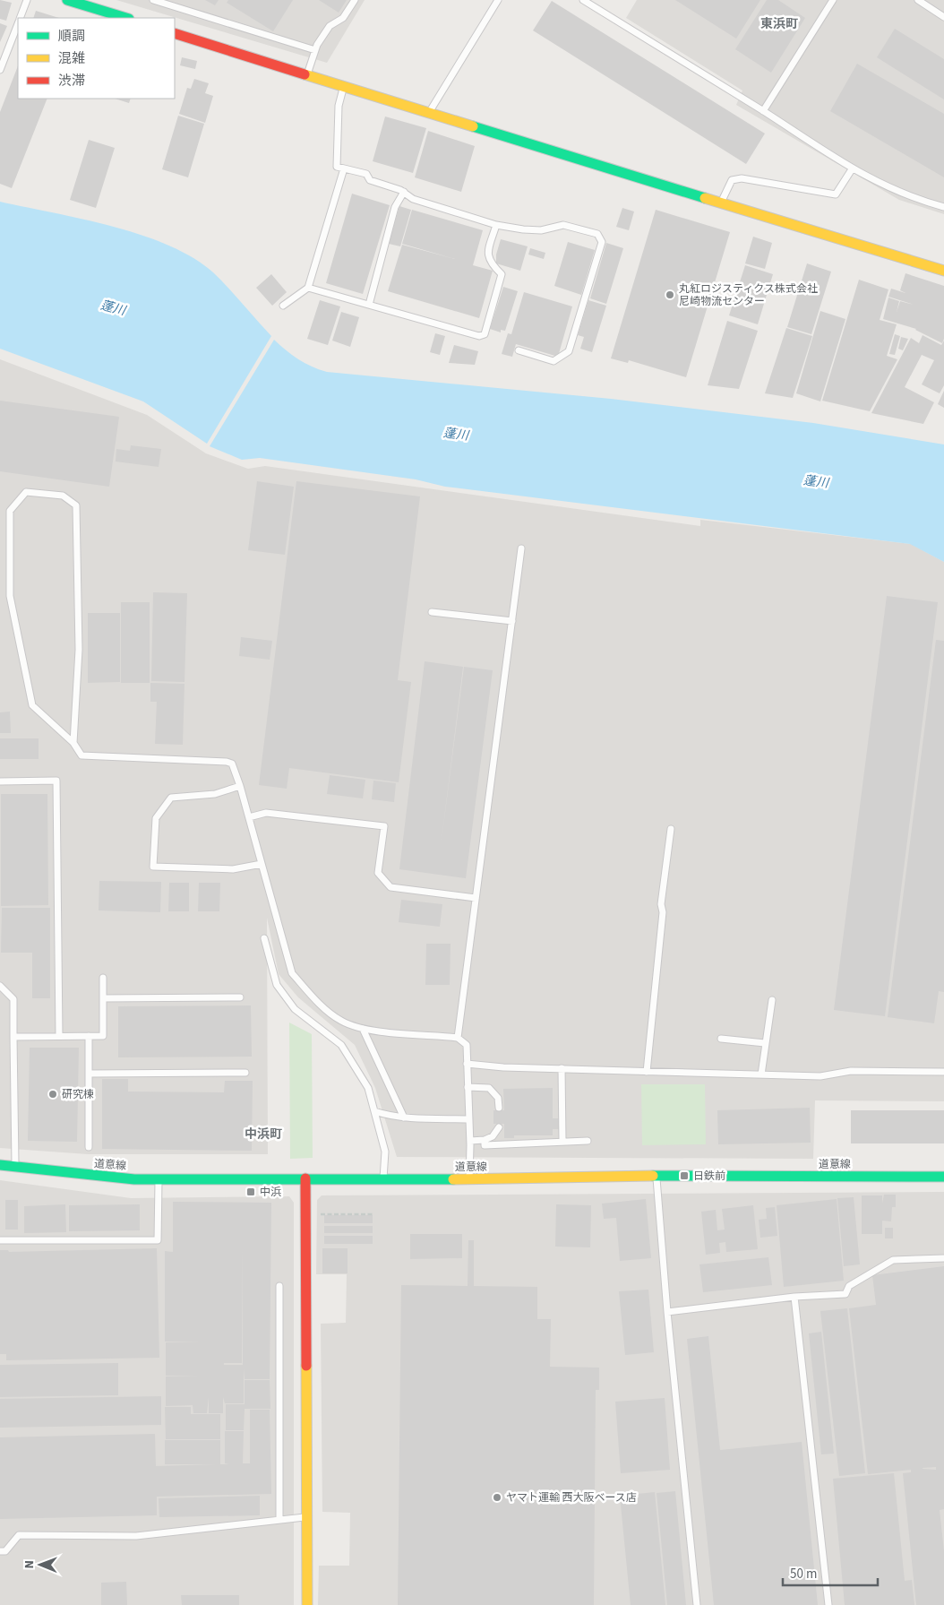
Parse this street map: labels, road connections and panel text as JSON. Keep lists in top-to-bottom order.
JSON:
{
  "streets": {
    "street": ["道意線"]
  },
  "districts": ["東浜町", "中浜町"],
  "water": ["蓬川"],
  "places": {
    "other": ["丸紅ロジスティクス株式会社 尼崎物流センター", "研究棟", "ヤマト運輸 西大阪ベース店"],
    "transit": ["日鉄前", "中浜"]
  },
  "legend": ["順調", "混雑", "渋滞"],
  "scale_bar": "50 m",
  "north": "left"
}
